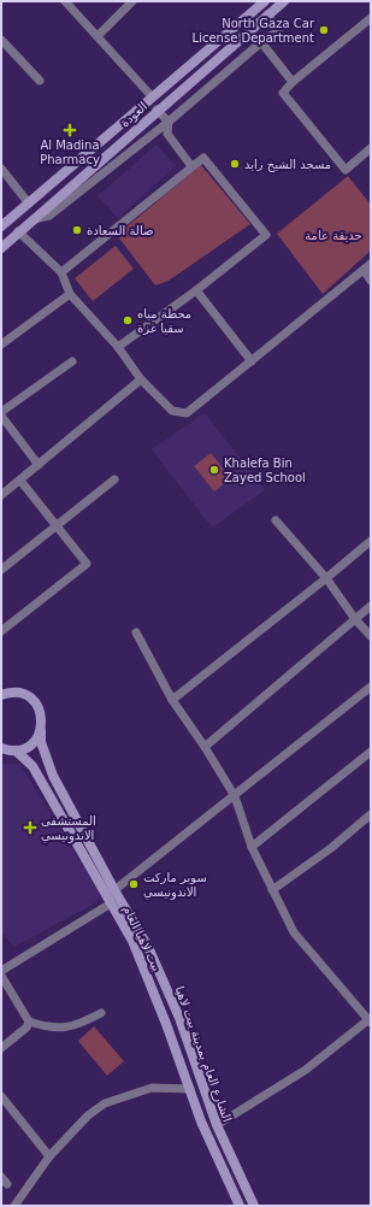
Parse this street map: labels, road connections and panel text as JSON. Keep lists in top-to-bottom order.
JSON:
{
  "streets": {
    "main road": ["العودة", "بيت لاهيا العام", "الشارع العام بمدينة بيت لاهيا"]
  },
  "parks": ["حديقة عامة"],
  "places": {
    "other": [
      "North Gaza Car License Department",
      "مسجد الشيخ زايد",
      "صالة السعادة",
      "محطة مياه سقيا غزة",
      "Khalefa Bin Zayed School",
      "سوبر ماركت الاندونيسي"
    ],
    "health": ["Al Madina Pharmacy", "المستشفى الاندونيسي"]
  }
}
